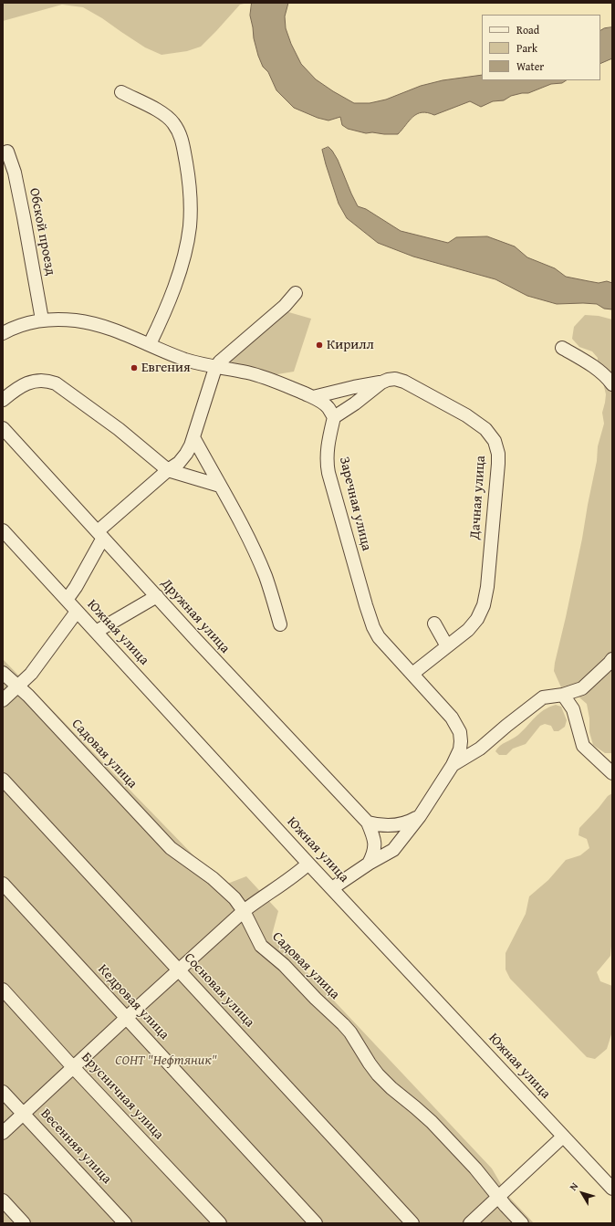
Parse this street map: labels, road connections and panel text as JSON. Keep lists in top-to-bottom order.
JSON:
{
  "streets": {
    "street": [
      "Обской проезд",
      "Дачная улица",
      "Заречная улица",
      "Дружная улица",
      "Южная улица",
      "Садовая улица",
      "Сосновая улица",
      "Кедровая улица",
      "Брусничная улица",
      "Весенняя улица"
    ]
  },
  "crossings": [
    ["Дачная улица", "Заречная улица"],
    ["Заречная улица", "Дружная улица"],
    ["Заречная улица", "Южная улица"]
  ],
  "parks": ["СОНТ \"Нефтяник\""],
  "places": ["Кирилл", "Евгения"],
  "legend": ["Road", "Park", "Water"],
  "north": "top left"
}
